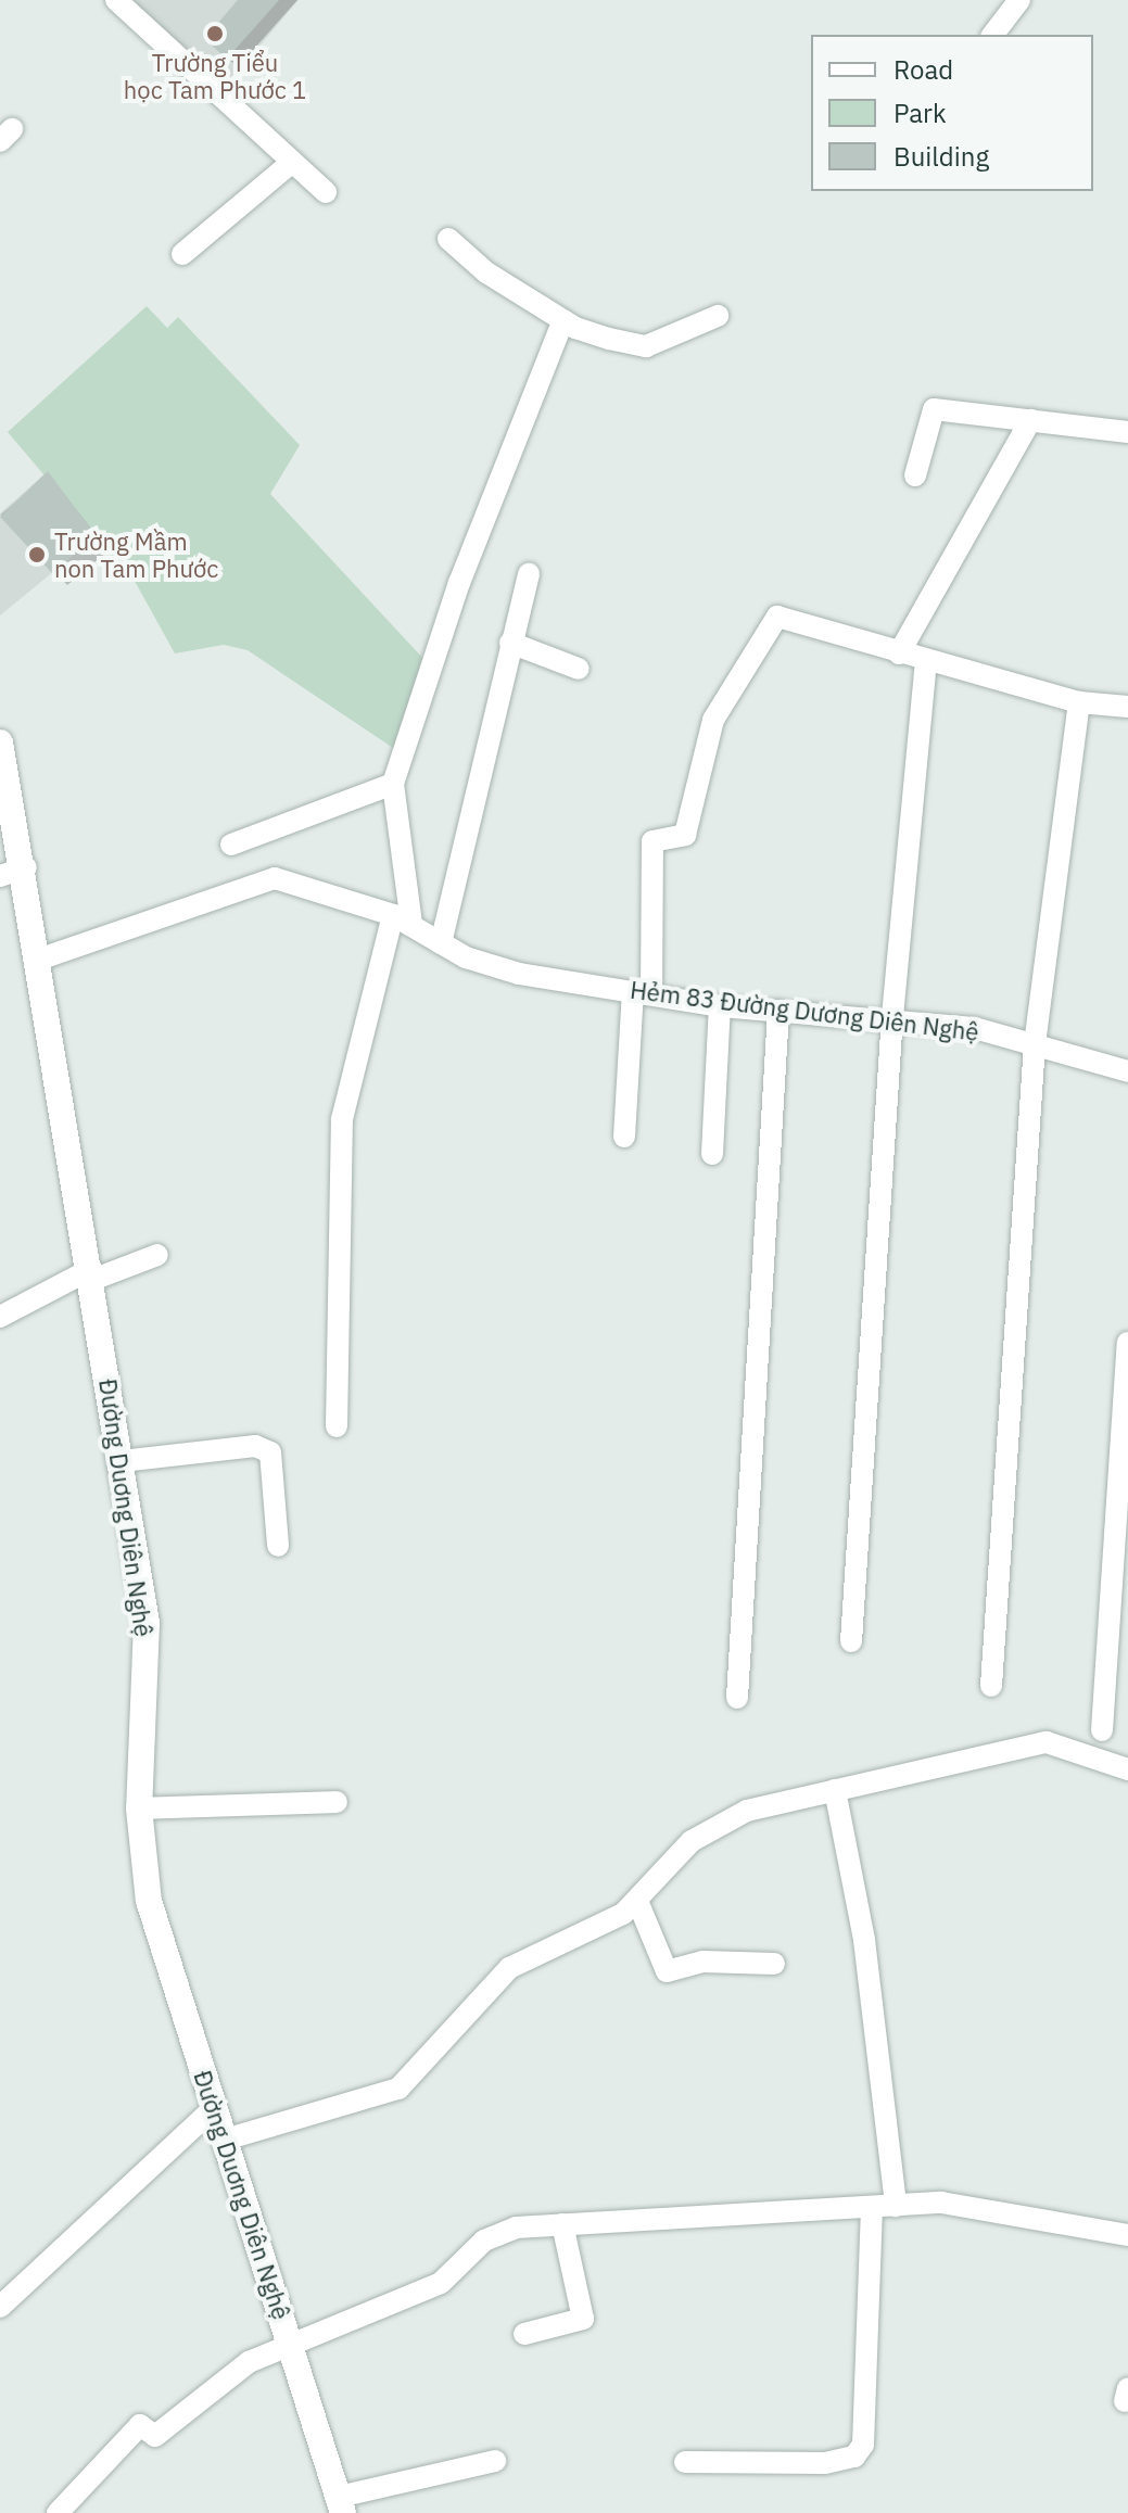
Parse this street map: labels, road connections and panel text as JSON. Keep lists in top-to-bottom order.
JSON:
{
  "streets": {
    "street": ["Hẻm 83 Đường Dương Diên Nghệ", "Đường Duơng Diên Nghệ"]
  },
  "crossings": [
    ["Hẻm 83 Đường Dương Diên Nghệ", "Đường Duơng Diên Nghệ"]
  ],
  "places": ["Trường Tiểu học Tam Phước 1", "Trường Mầm non Tam Phước"],
  "legend": ["Road", "Park", "Building"]
}
